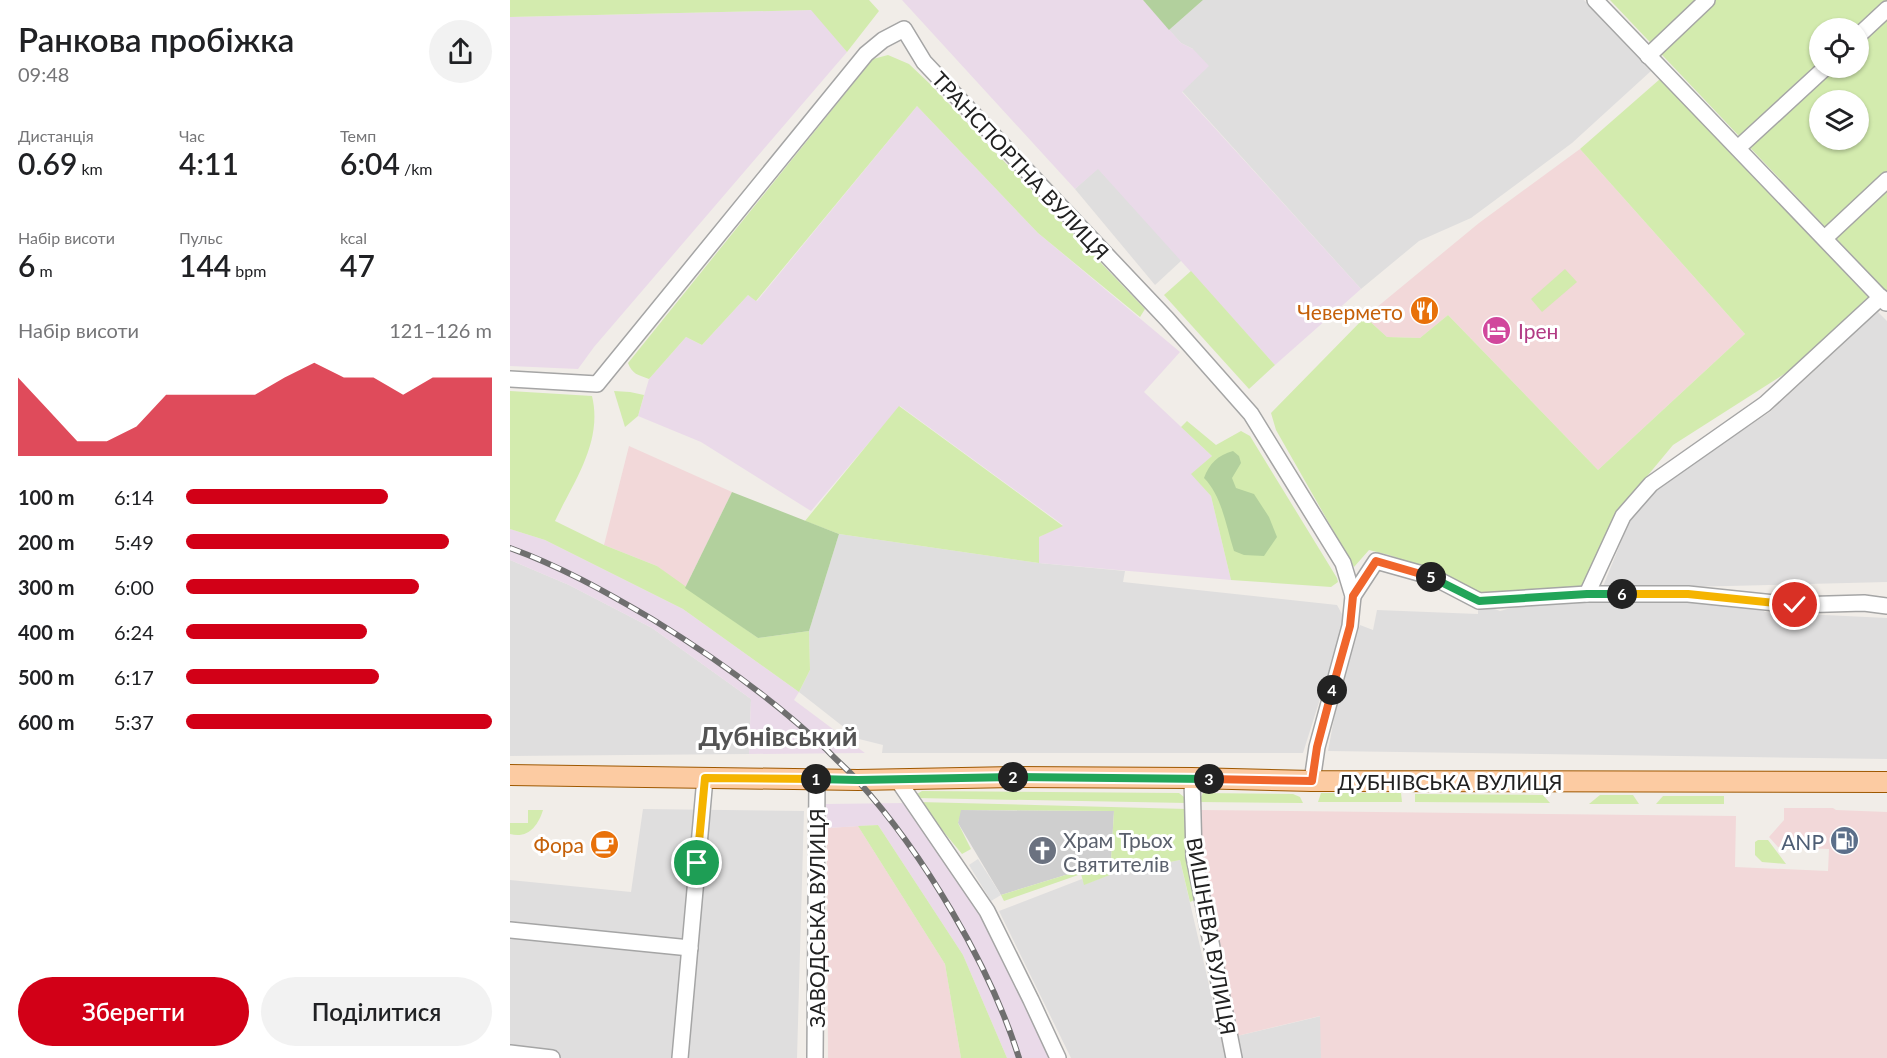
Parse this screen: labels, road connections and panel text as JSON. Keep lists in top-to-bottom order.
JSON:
{
  "streets": {
    "main road": ["ДУБНІВСЬКА ВУЛИЦЯ"],
    "street": ["ТРАНСПОРТНА ВУЛИЦЯ", "ЗАВОДСЬКА ВУЛИЦЯ", "ВИШНЕВА ВУЛИЦЯ"]
  },
  "crossings": [
    ["ТРАНСПОРТНА ВУЛИЦЯ", "ДУБНІВСЬКА ВУЛИЦЯ"],
    ["ДУБНІВСЬКА ВУЛИЦЯ", "ЗАВОДСЬКА ВУЛИЦЯ"],
    ["ДУБНІВСЬКА ВУЛИЦЯ", "ВИШНЕВА ВУЛИЦЯ"]
  ],
  "districts": ["Дубнівський"],
  "places": {
    "restaurant": ["Чевермето"],
    "hotel": ["Ірен"],
    "fuel station": ["ANP"],
    "cafe": ["Фора"],
    "church": ["Храм Трьох Святителів"]
  },
  "page": {
    "heading": ["Ранкова пробіжка", "09:48"],
    "stats": [
      ["Дистанція", "0.69 km"],
      ["Час", "4:11"],
      ["Темп", "6:04 /km"],
      ["Набір висоти", "6 m"],
      ["Пульс", "144 bpm"],
      ["kcal", "47"]
    ],
    "chart": ["Набір висоти", "121–126 m"],
    "list": [
      {
        "name": "100 m",
        "note": "6:14"
      },
      {
        "name": "200 m",
        "note": "5:49"
      },
      {
        "name": "300 m",
        "note": "6:00"
      },
      {
        "name": "400 m",
        "note": "6:24"
      },
      {
        "name": "500 m",
        "note": "6:17"
      },
      {
        "name": "600 m",
        "note": "5:37"
      }
    ],
    "pins": [
      "5",
      "6",
      "4",
      "2",
      "1",
      "3"
    ],
    "buttons": ["Зберегти", "Поділитися"]
  }
}
